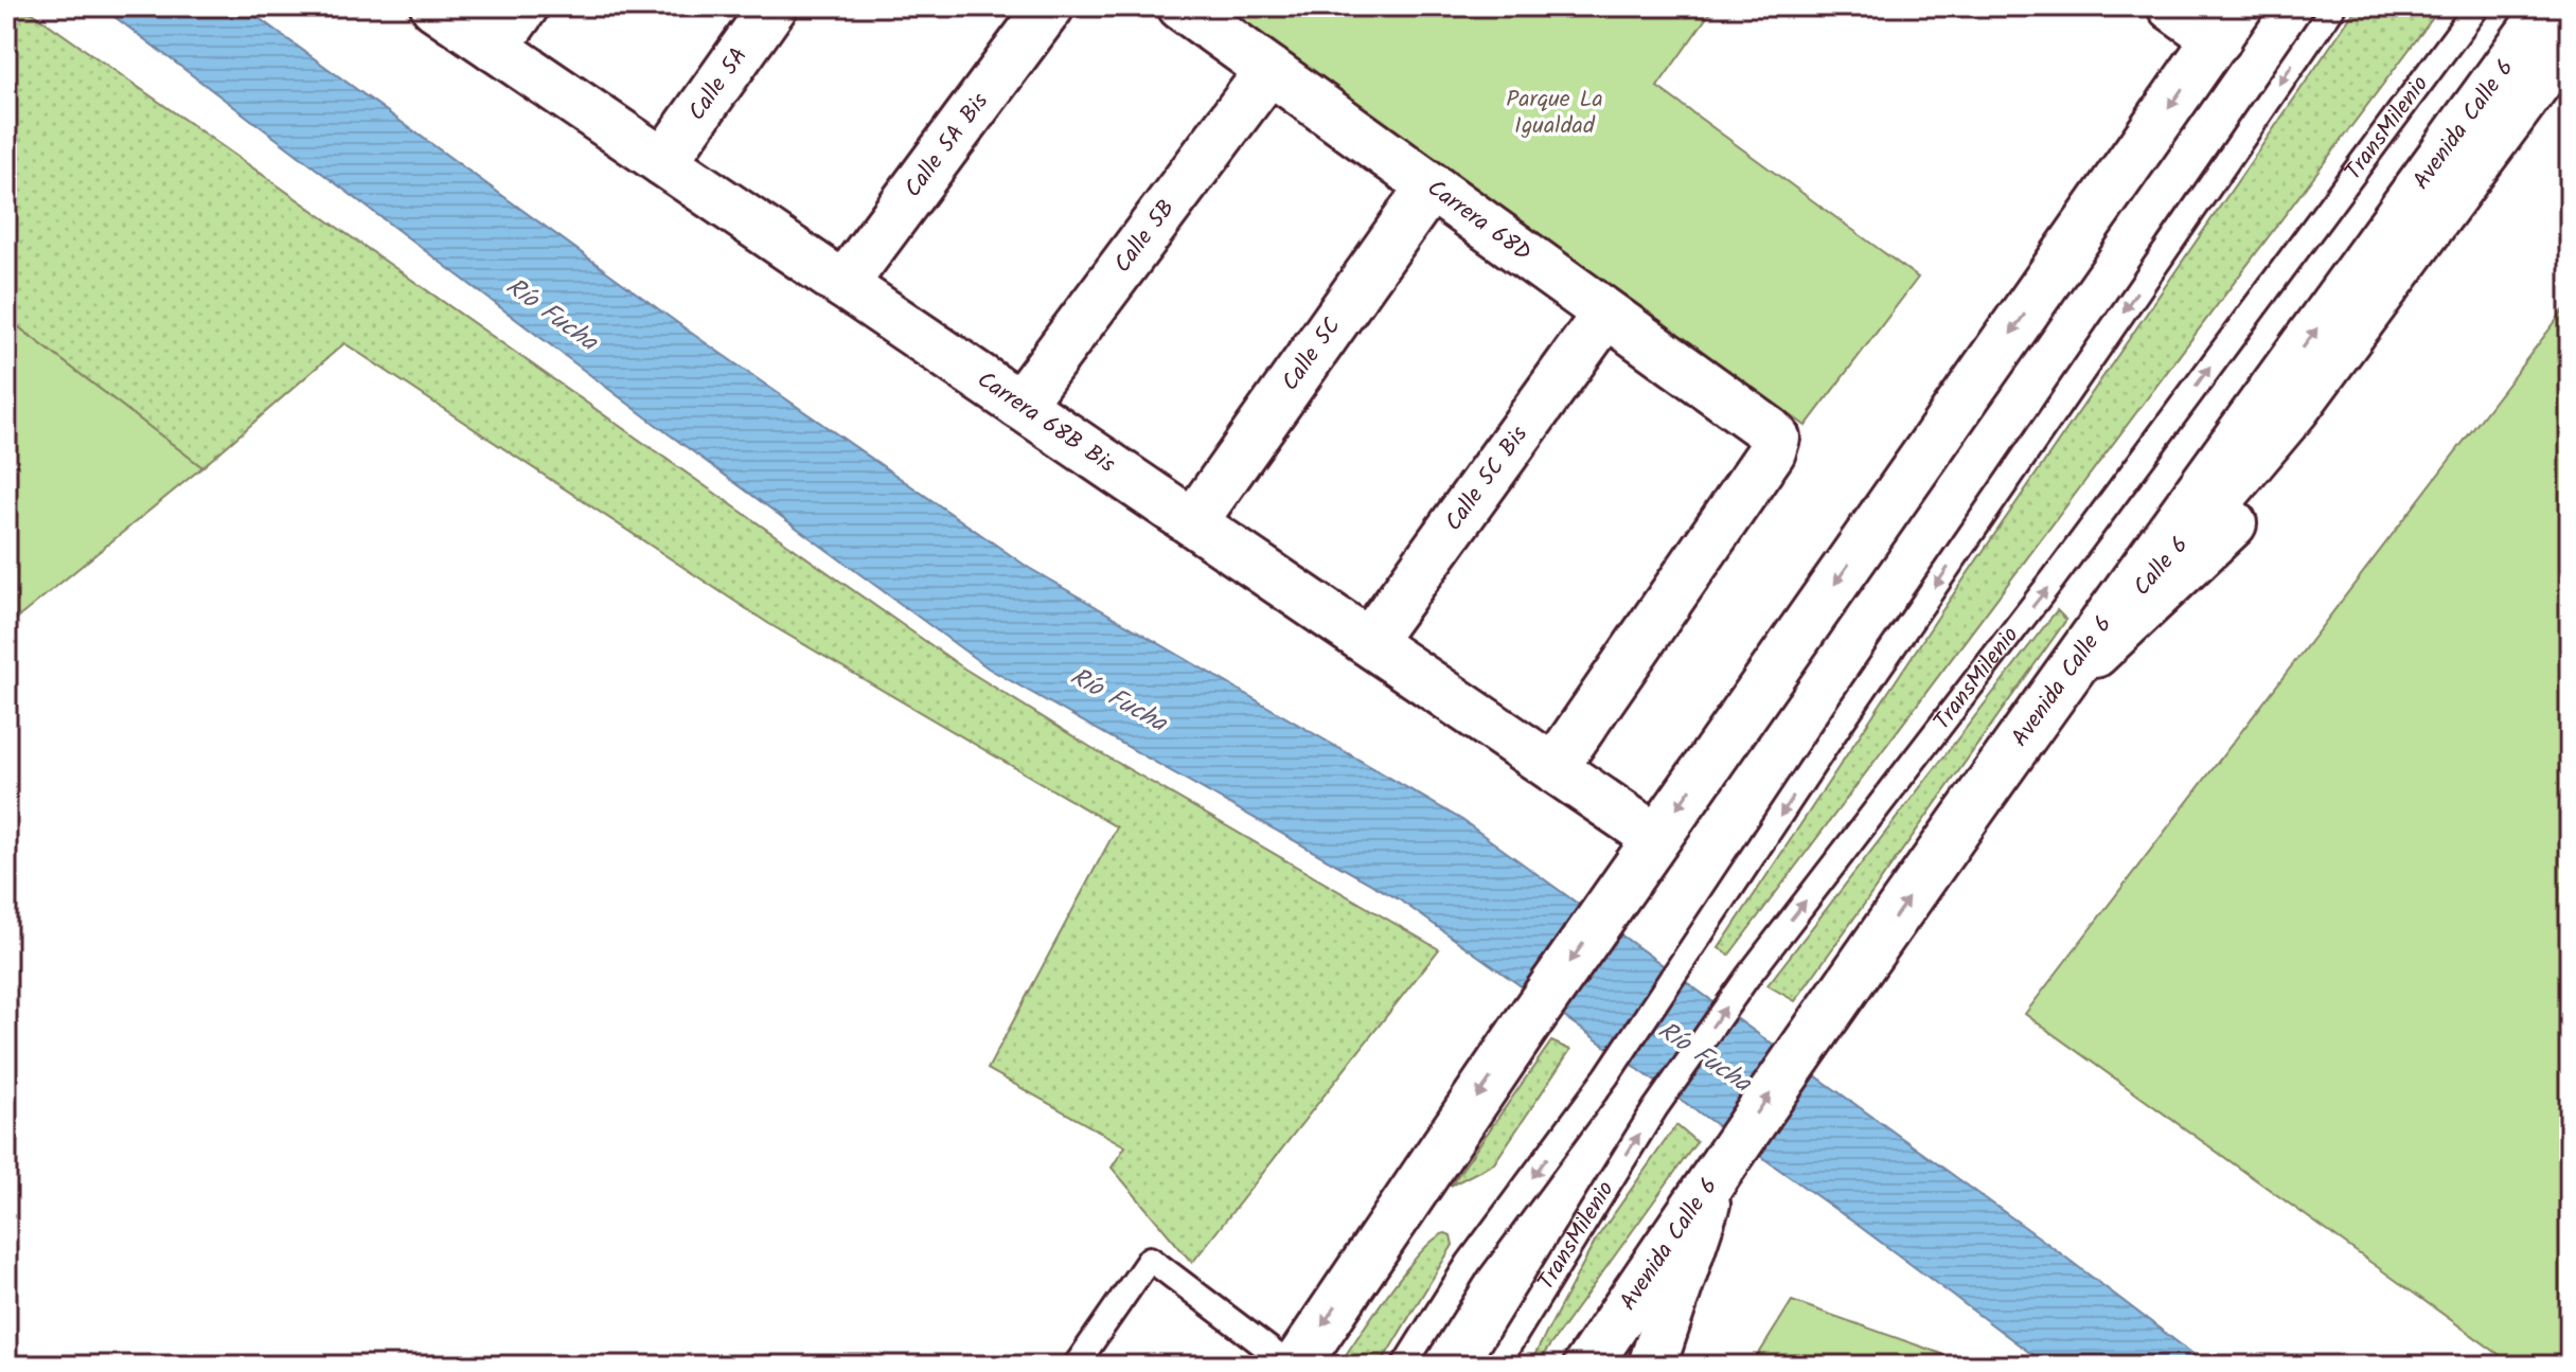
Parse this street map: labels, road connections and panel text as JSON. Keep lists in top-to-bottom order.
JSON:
{
  "streets": {
    "main road": [
      "Calle 5A",
      "Avenida Calle 6",
      "Calle 5A Bis",
      "Carrera 68D",
      "Calle 5B",
      "Calle 5C",
      "Carrera 68B Bis",
      "Calle 5C Bis",
      "Calle 6"
    ],
    "lane": ["TransMilenio"]
  },
  "crossings": [
    ["Calle 5A", "Carrera 68B Bis"],
    ["Avenida Calle 6", "Calle 6"],
    ["Calle 5A Bis", "Carrera 68B Bis"],
    ["Carrera 68D", "Calle 5B"],
    ["Carrera 68D", "Calle 5C"],
    ["Carrera 68D", "Carrera 68B Bis"],
    ["Carrera 68D", "Calle 5C Bis"],
    ["Calle 5B", "Carrera 68B Bis"],
    ["Calle 5C", "Carrera 68B Bis"],
    ["Carrera 68B Bis", "Calle 5C Bis"]
  ],
  "water": ["Río Fucha"],
  "parks": ["Parque La Igualdad"]
}
